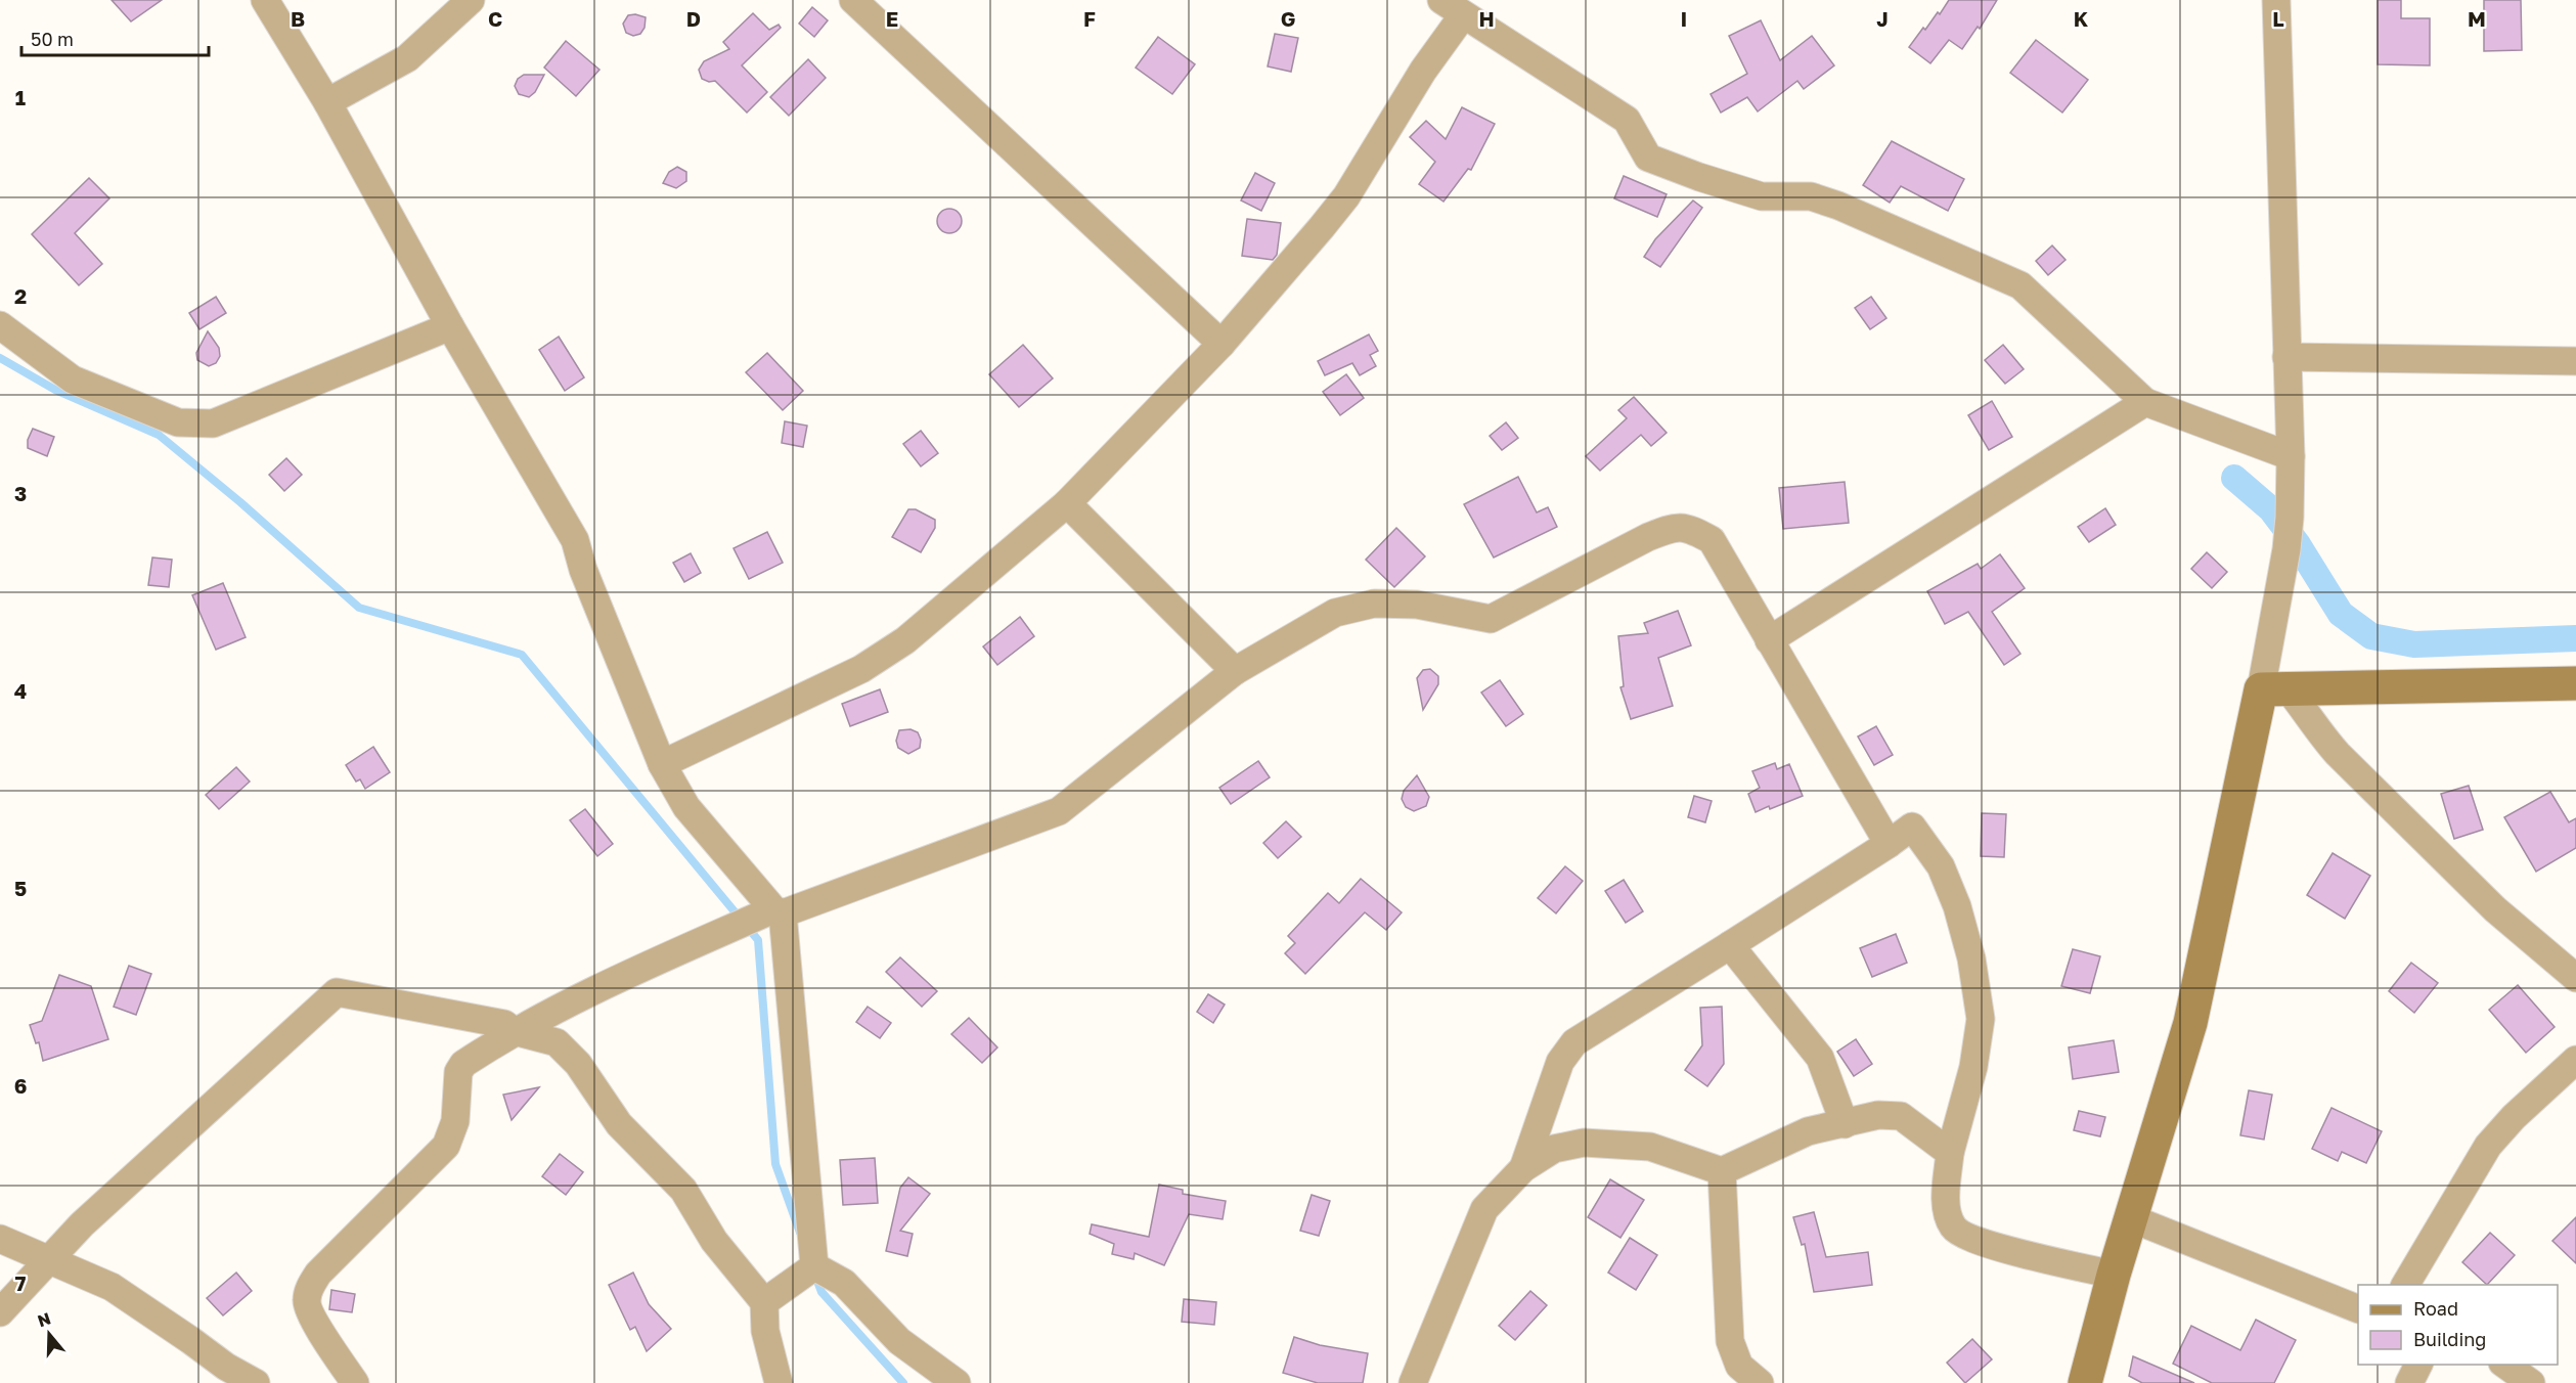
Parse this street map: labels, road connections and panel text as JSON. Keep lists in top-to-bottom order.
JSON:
{
  "legend": ["Road", "Building"],
  "scale_bar": "50 m",
  "north": "top",
  "grid": {
    "columns": [
      "B",
      "C",
      "D",
      "E",
      "F",
      "G",
      "H",
      "I",
      "J",
      "K",
      "L",
      "M"
    ],
    "rows": [
      "1",
      "2",
      "3",
      "4",
      "5",
      "6",
      "7"
    ]
  }
}
